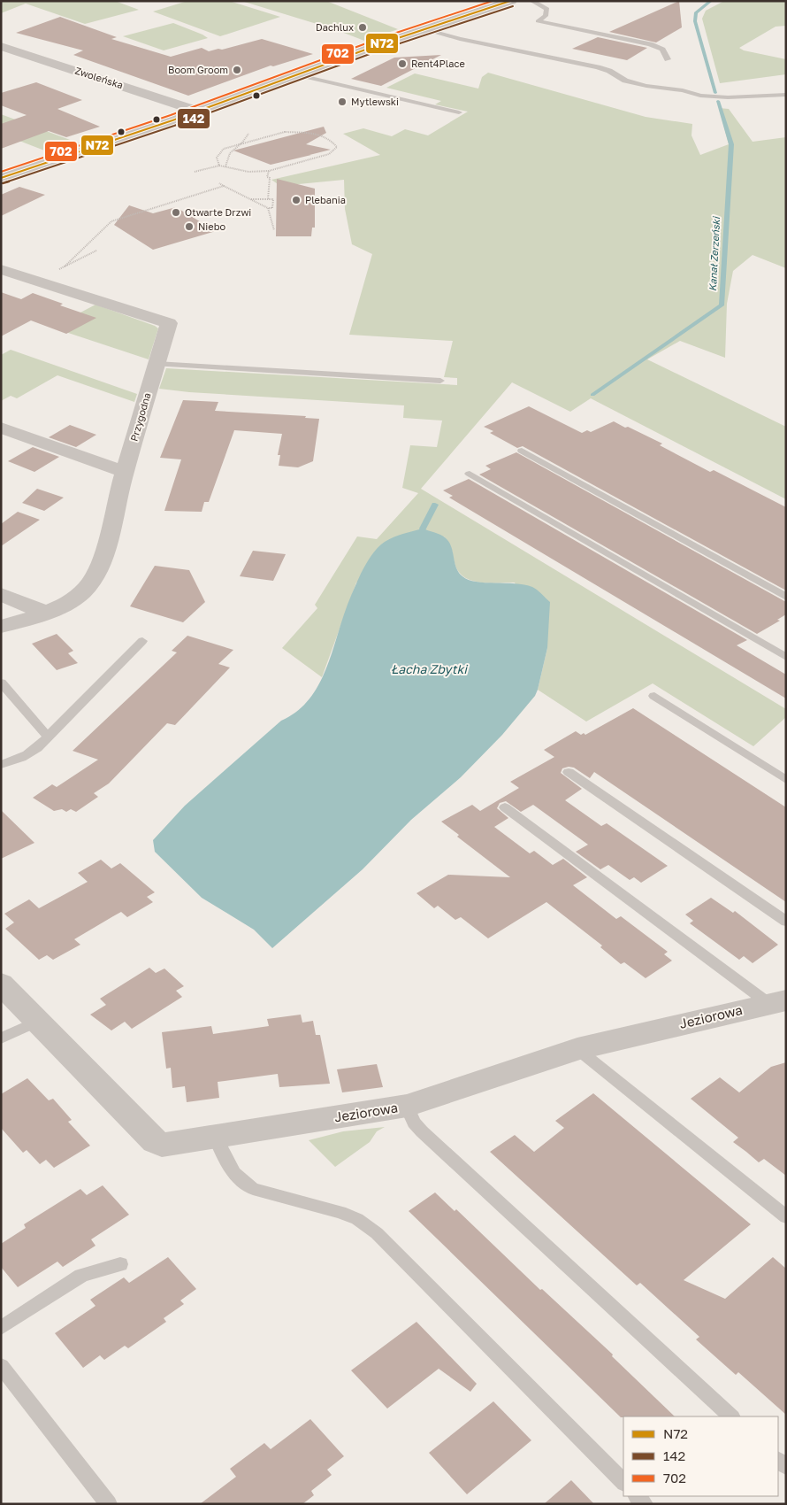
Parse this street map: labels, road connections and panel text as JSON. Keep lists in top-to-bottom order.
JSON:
{
  "streets": {
    "street": ["Zwoleńska", "Przygodna", "Jeziorowa"]
  },
  "water": ["Kanał Zerzeński", "Łacha Zbytki"],
  "places": [
    "Dachlux",
    "Rent4Place",
    "Boom Groom",
    "Mytlewski",
    "Plebania",
    "Otwarte Drzwi",
    "Niebo"
  ],
  "lines": ["transit line N72", "transit line 702", "transit line 142"],
  "legend": ["N72", "142", "702"]
}
